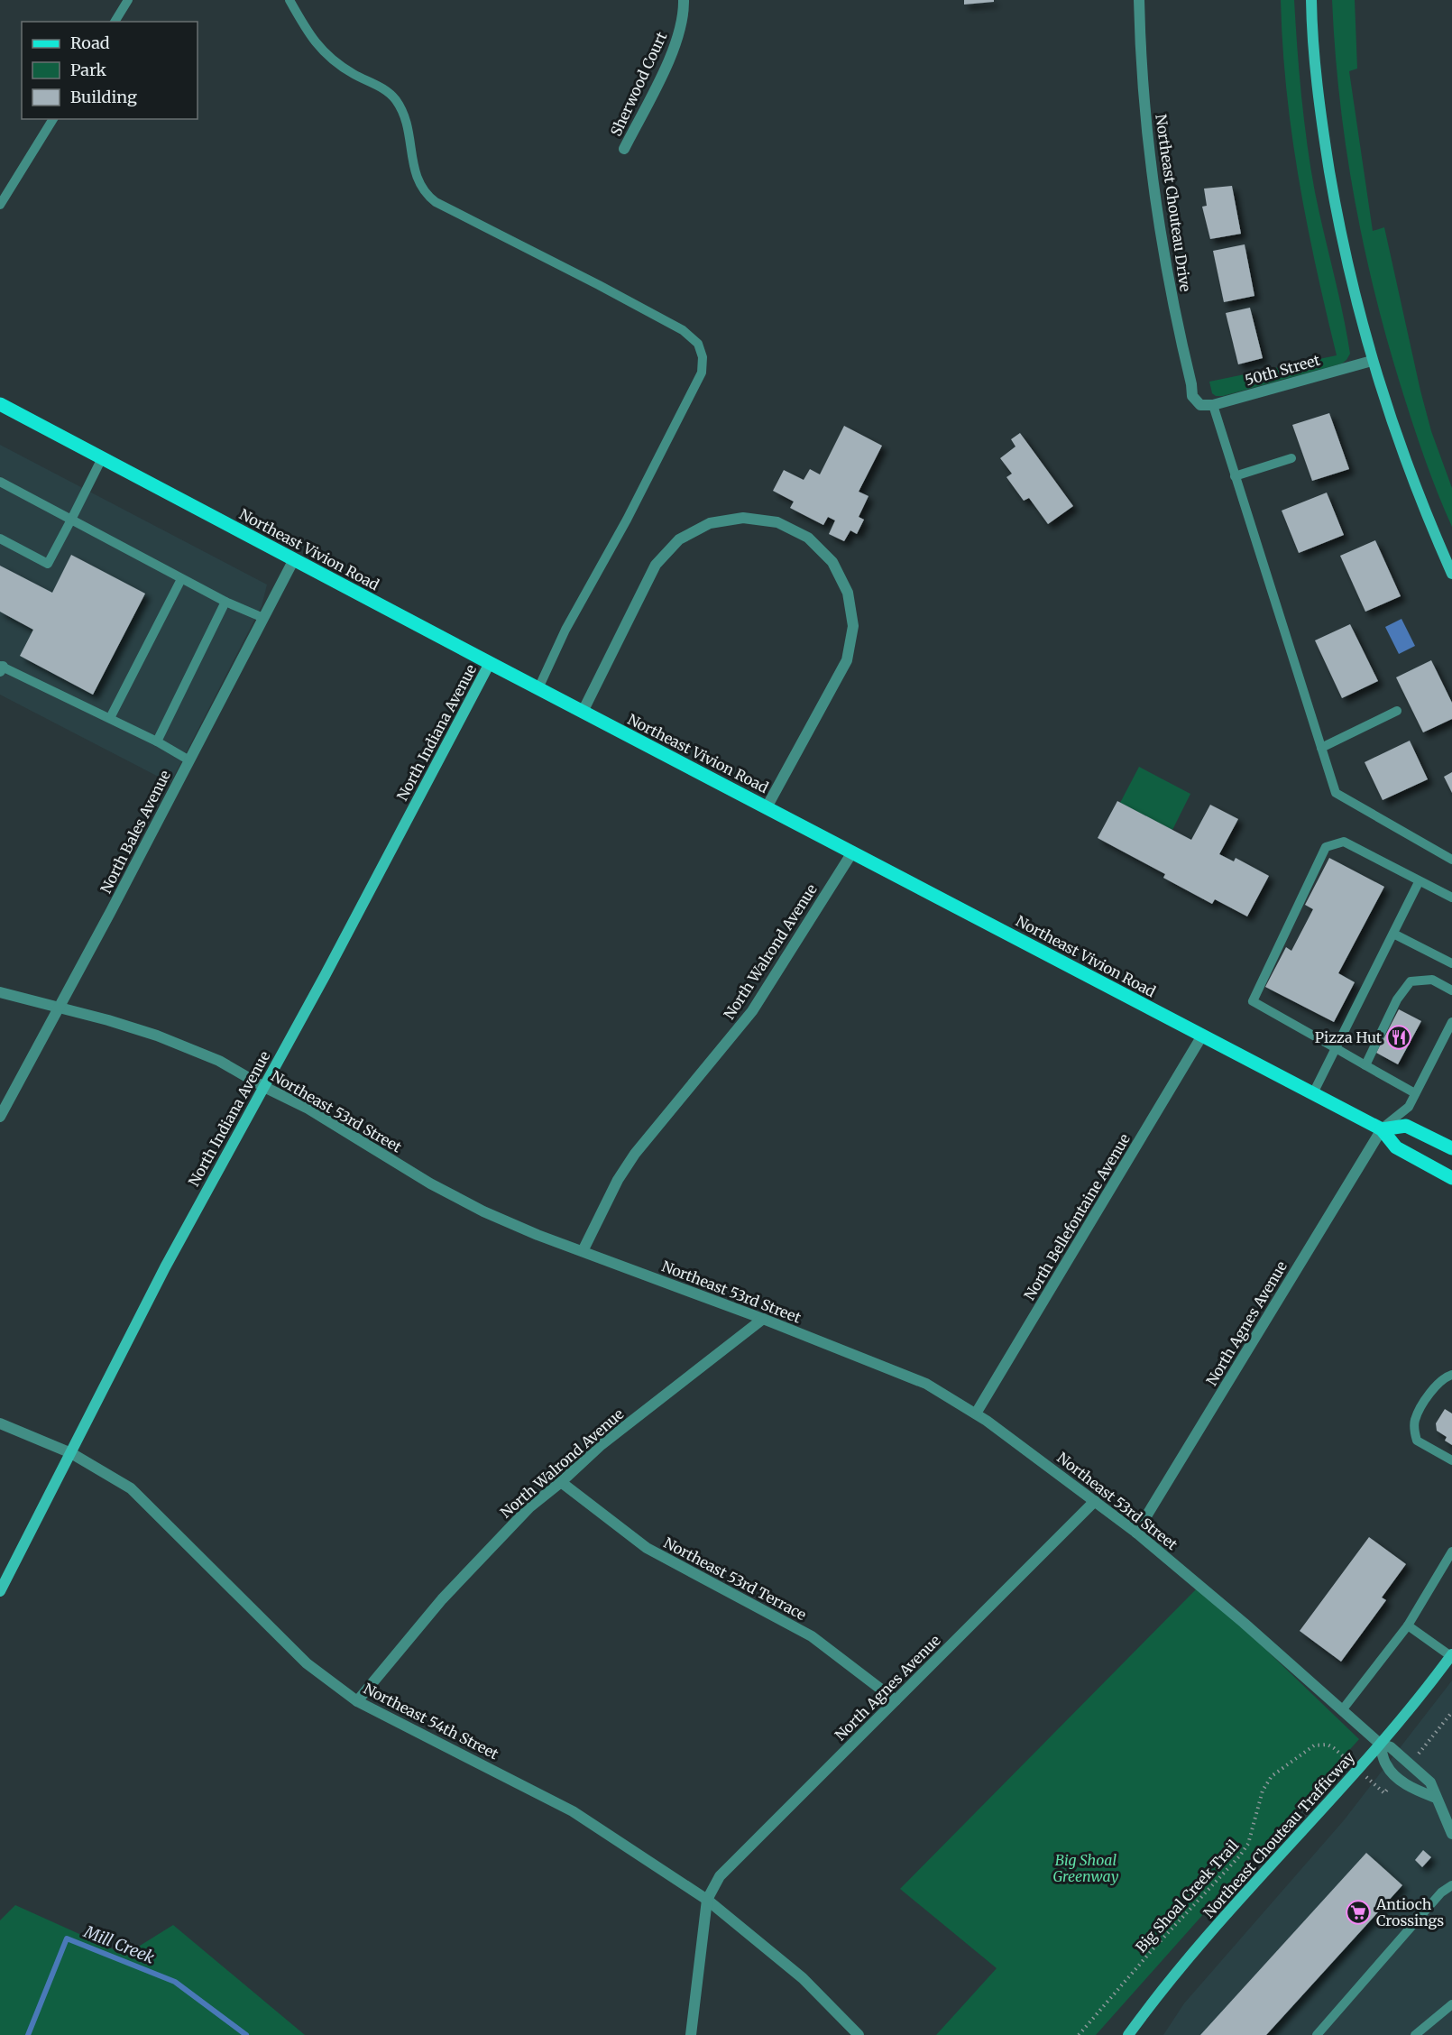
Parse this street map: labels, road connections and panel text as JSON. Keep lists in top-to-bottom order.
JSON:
{
  "streets": {
    "main road": ["Northeast Vivion Road", "North Indiana Avenue", "Northeast Chouteau Trafficway"],
    "street": [
      "Sherwood Court",
      "Northeast Chouteau Drive",
      "50th Street",
      "North Bales Avenue",
      "North Walrond Avenue",
      "Northeast 53rd Street",
      "North Bellefontaine Avenue",
      "North Agnes Avenue",
      "Northeast 53rd Terrace",
      "Northeast 54th Street"
    ],
    "path": ["Big Shoal Creek Trail"]
  },
  "crossings": [
    ["Northeast Chouteau Drive", "50th Street"],
    ["Northeast Vivion Road", "North Indiana Avenue"],
    ["Northeast Vivion Road", "North Bales Avenue"],
    ["Northeast Vivion Road", "North Walrond Avenue"],
    ["Northeast Vivion Road", "North Bellefontaine Avenue"],
    ["Northeast Vivion Road", "North Agnes Avenue"],
    ["North Indiana Avenue", "Northeast 53rd Street"],
    ["North Indiana Avenue", "Northeast 54th Street"],
    ["North Bales Avenue", "Northeast 53rd Street"],
    ["North Walrond Avenue", "Northeast 53rd Street"],
    ["North Walrond Avenue", "Northeast 53rd Terrace"],
    ["North Walrond Avenue", "Northeast 54th Street"],
    ["Northeast 53rd Street", "North Bellefontaine Avenue"],
    ["Northeast 53rd Street", "North Agnes Avenue"],
    ["Northeast 53rd Street", "Northeast Chouteau Trafficway"],
    ["North Agnes Avenue", "Northeast 53rd Terrace"],
    ["North Agnes Avenue", "Northeast 54th Street"]
  ],
  "water": ["Mill Creek"],
  "parks": ["Big Shoal Greenway"],
  "places": {
    "restaurant": ["Pizza Hut"],
    "supermarket": ["Antioch Crossings"]
  },
  "legend": ["Road", "Park", "Building"]
}
